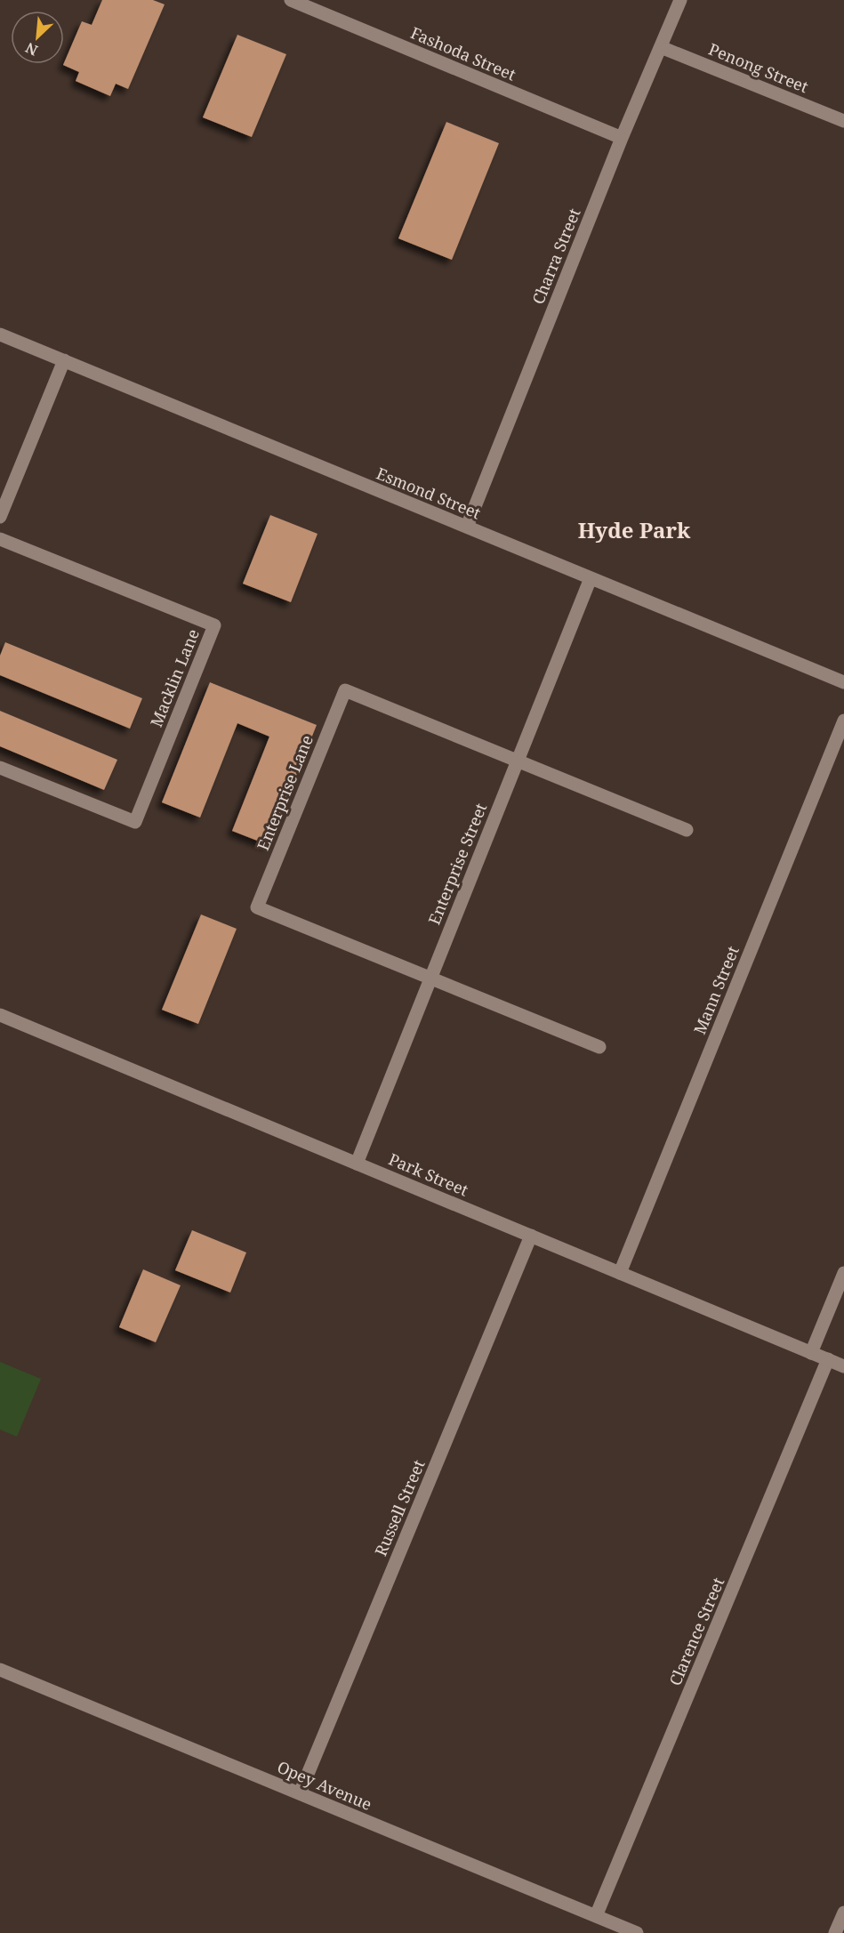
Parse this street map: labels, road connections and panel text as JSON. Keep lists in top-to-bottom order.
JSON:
{
  "streets": {
    "street": [
      "Fashoda Street",
      "Penong Street",
      "Charra Street",
      "Esmond Street",
      "Macklin Lane",
      "Enterprise Lane",
      "Enterprise Street",
      "Mann Street",
      "Park Street",
      "Russell Street",
      "Clarence Street",
      "Opey Avenue"
    ]
  },
  "crossings": [
    ["Fashoda Street", "Charra Street"],
    ["Penong Street", "Charra Street"],
    ["Charra Street", "Esmond Street"],
    ["Esmond Street", "Enterprise Street"],
    ["Enterprise Lane", "Enterprise Street"],
    ["Enterprise Street", "Park Street"],
    ["Mann Street", "Park Street"],
    ["Park Street", "Russell Street"],
    ["Park Street", "Clarence Street"],
    ["Russell Street", "Opey Avenue"],
    ["Clarence Street", "Opey Avenue"]
  ],
  "districts": ["Hyde Park"],
  "north": "bottom left"
}
